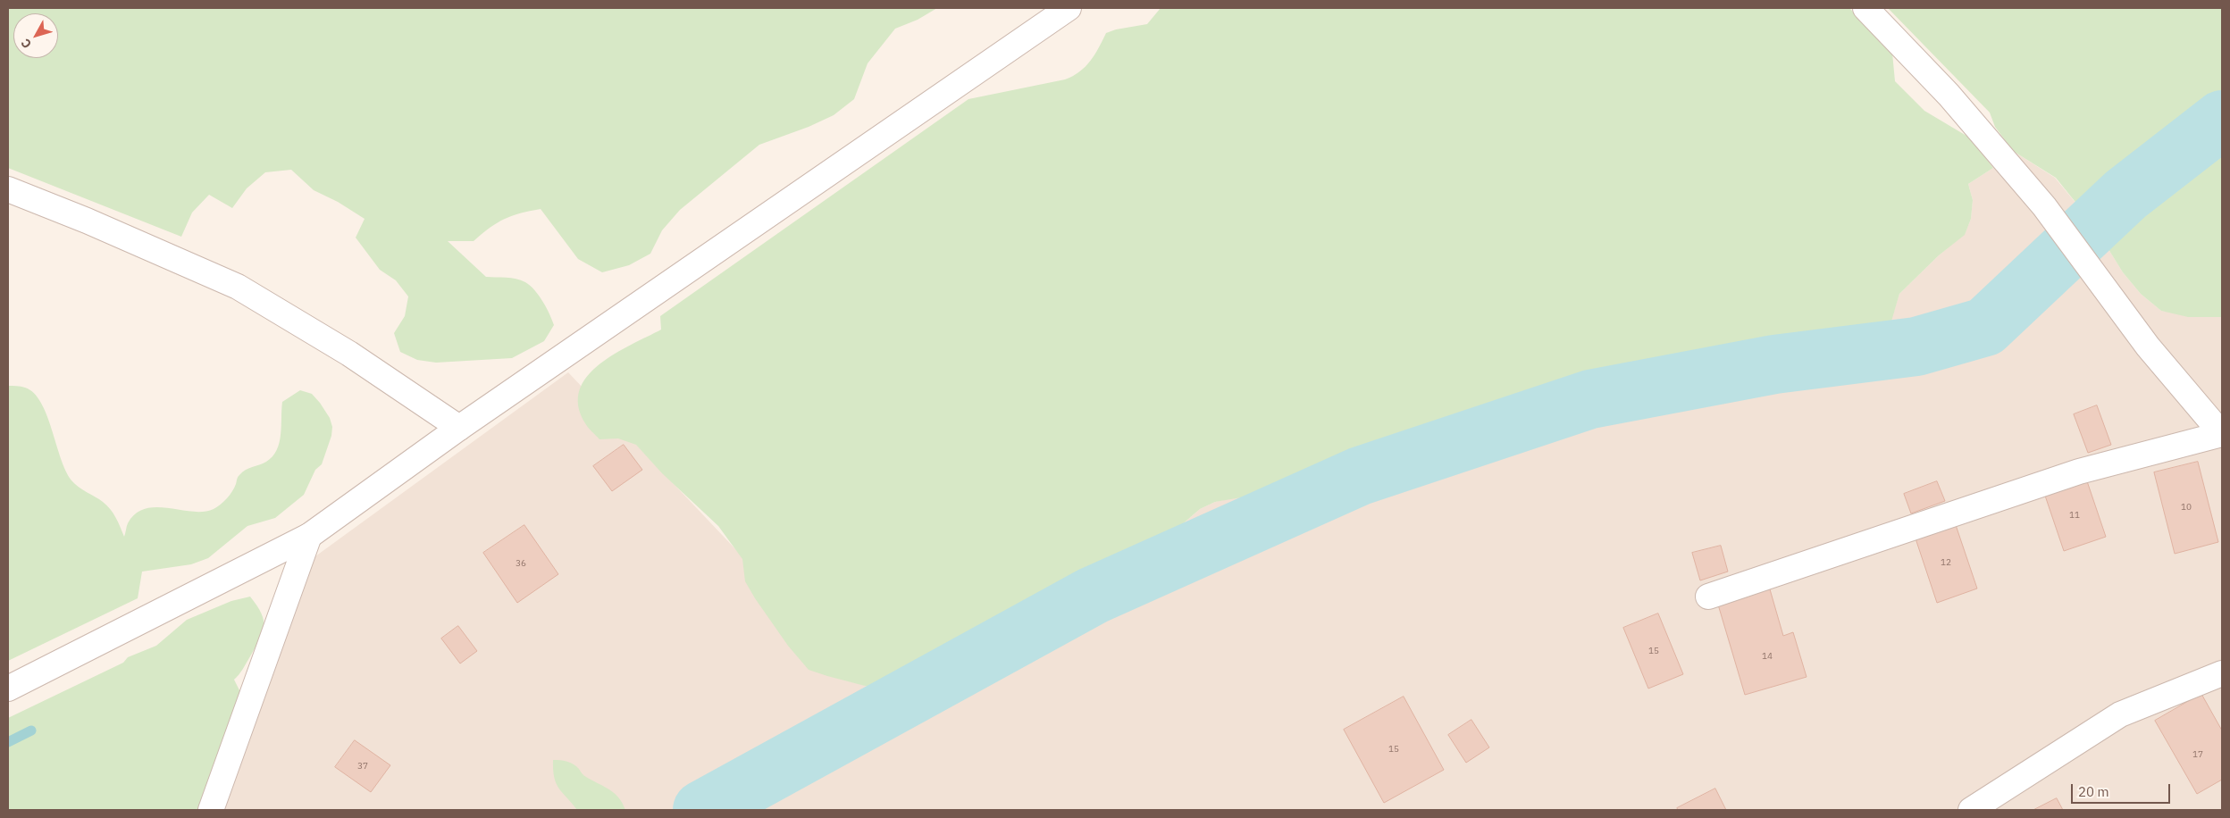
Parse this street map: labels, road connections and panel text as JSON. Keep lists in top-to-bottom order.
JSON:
{
  "house_numbers": [
    "10",
    "11",
    "12",
    "36",
    "15",
    "14",
    "15",
    "17",
    "37"
  ],
  "scale_bar": "20 m",
  "north": "bottom left"
}
